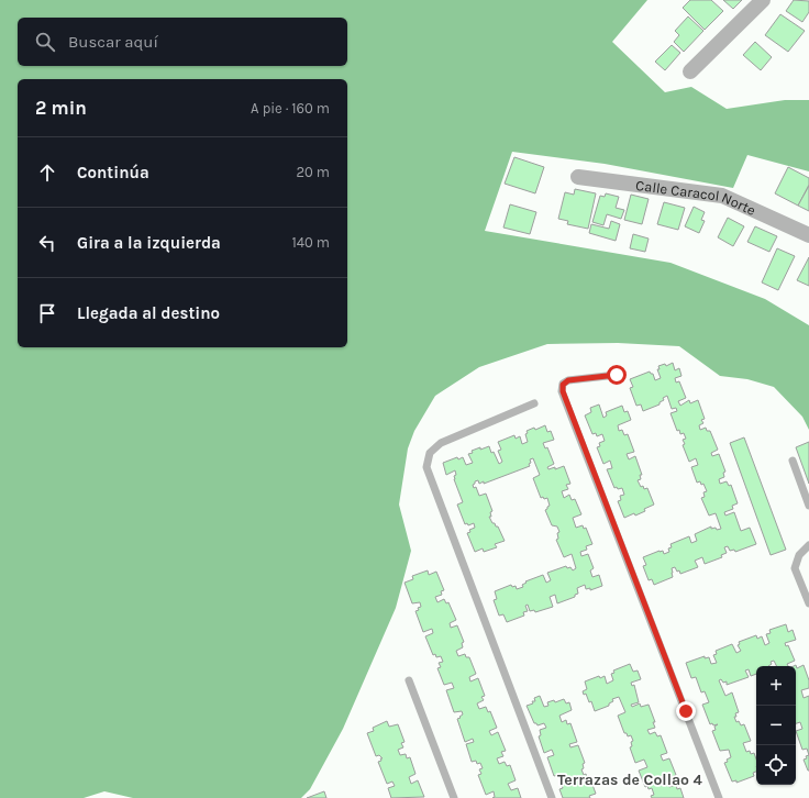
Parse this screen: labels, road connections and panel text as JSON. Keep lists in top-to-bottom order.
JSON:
{
  "streets": {
    "street": ["Calle Caracol Norte"]
  },
  "districts": ["Terrazas de Collao 4"],
  "page": {
    "search": "Buscar aquí",
    "heading": ["2 min", "A pie · 160 m"],
    "list": [
      ["Continúa", "20 m"],
      ["Gira a la izquierda", "140 m"],
      "Llegada al destino"
    ],
    "map_buttons": ["+", "−"]
  }
}
